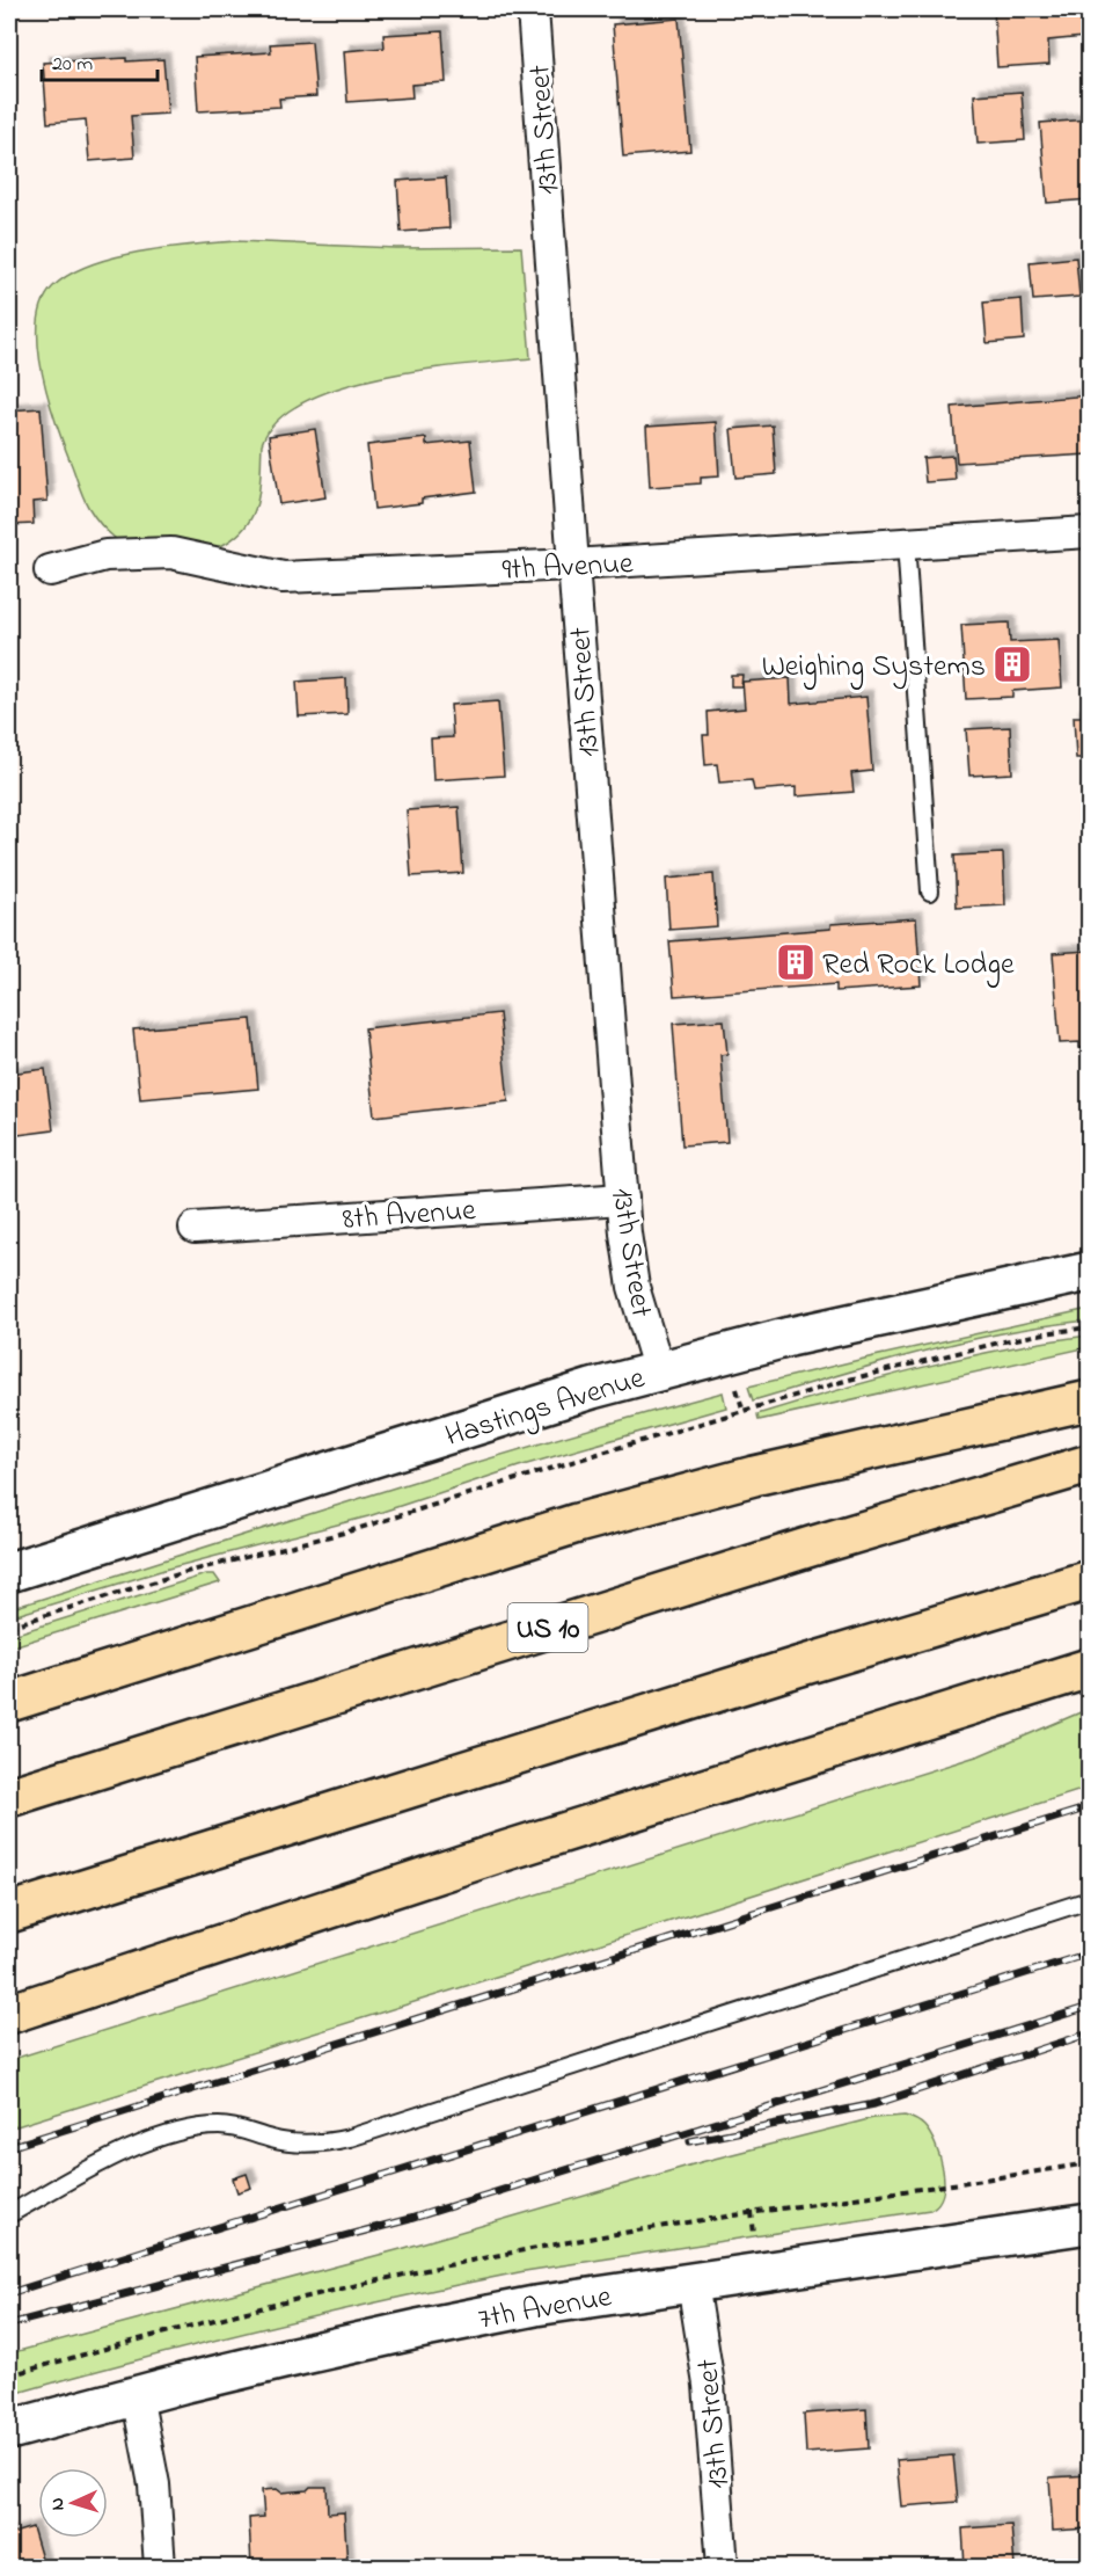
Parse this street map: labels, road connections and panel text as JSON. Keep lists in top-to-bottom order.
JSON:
{
  "streets": {
    "highway": ["US 10"],
    "street": [
      "13th Street",
      "9th Avenue",
      "8th Avenue",
      "Hastings Avenue",
      "7th Avenue"
    ]
  },
  "crossings": [
    ["13th Street", "9th Avenue"],
    ["13th Street", "8th Avenue"],
    ["13th Street", "Hastings Avenue"],
    ["13th Street", "7th Avenue"]
  ],
  "places": {
    "building": ["Weighing Systems", "Red Rock Lodge"]
  },
  "scale_bar": "20 m",
  "north": "left"
}
